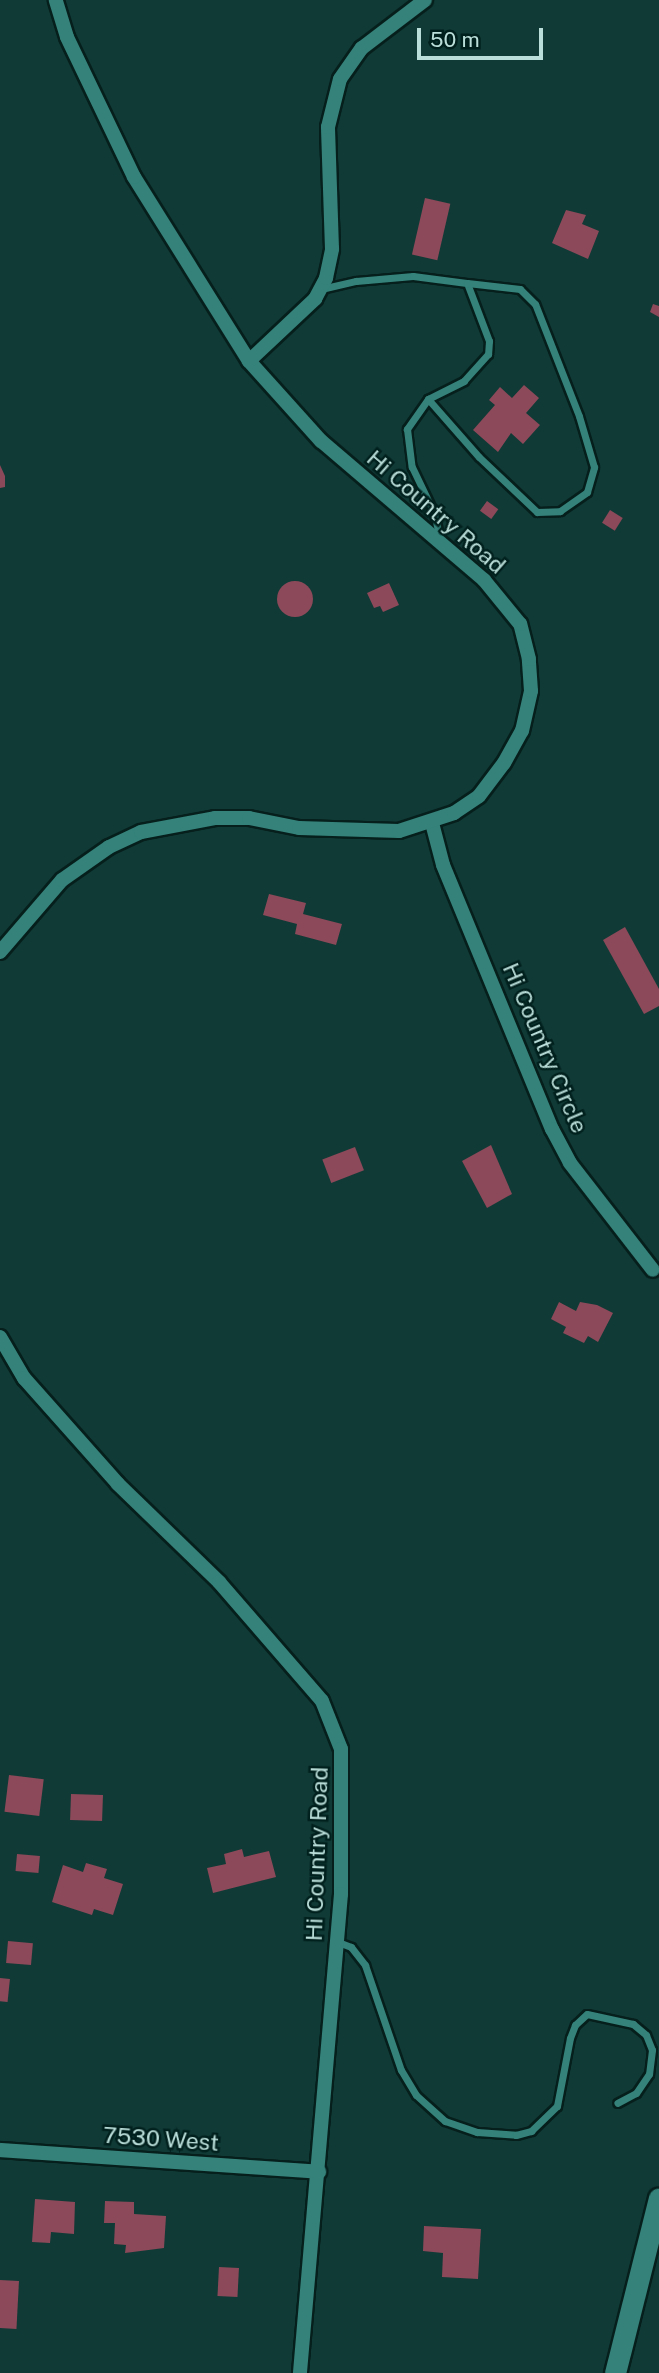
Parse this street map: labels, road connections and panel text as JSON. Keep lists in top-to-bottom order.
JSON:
{
  "streets": {
    "street": ["Hi Country Road", "Hi Country Circle", "7530 West"]
  },
  "crossings": [
    ["Hi Country Road", "Hi Country Circle"],
    ["Hi Country Road", "7530 West"]
  ],
  "scale_bar": "50 m"
}
